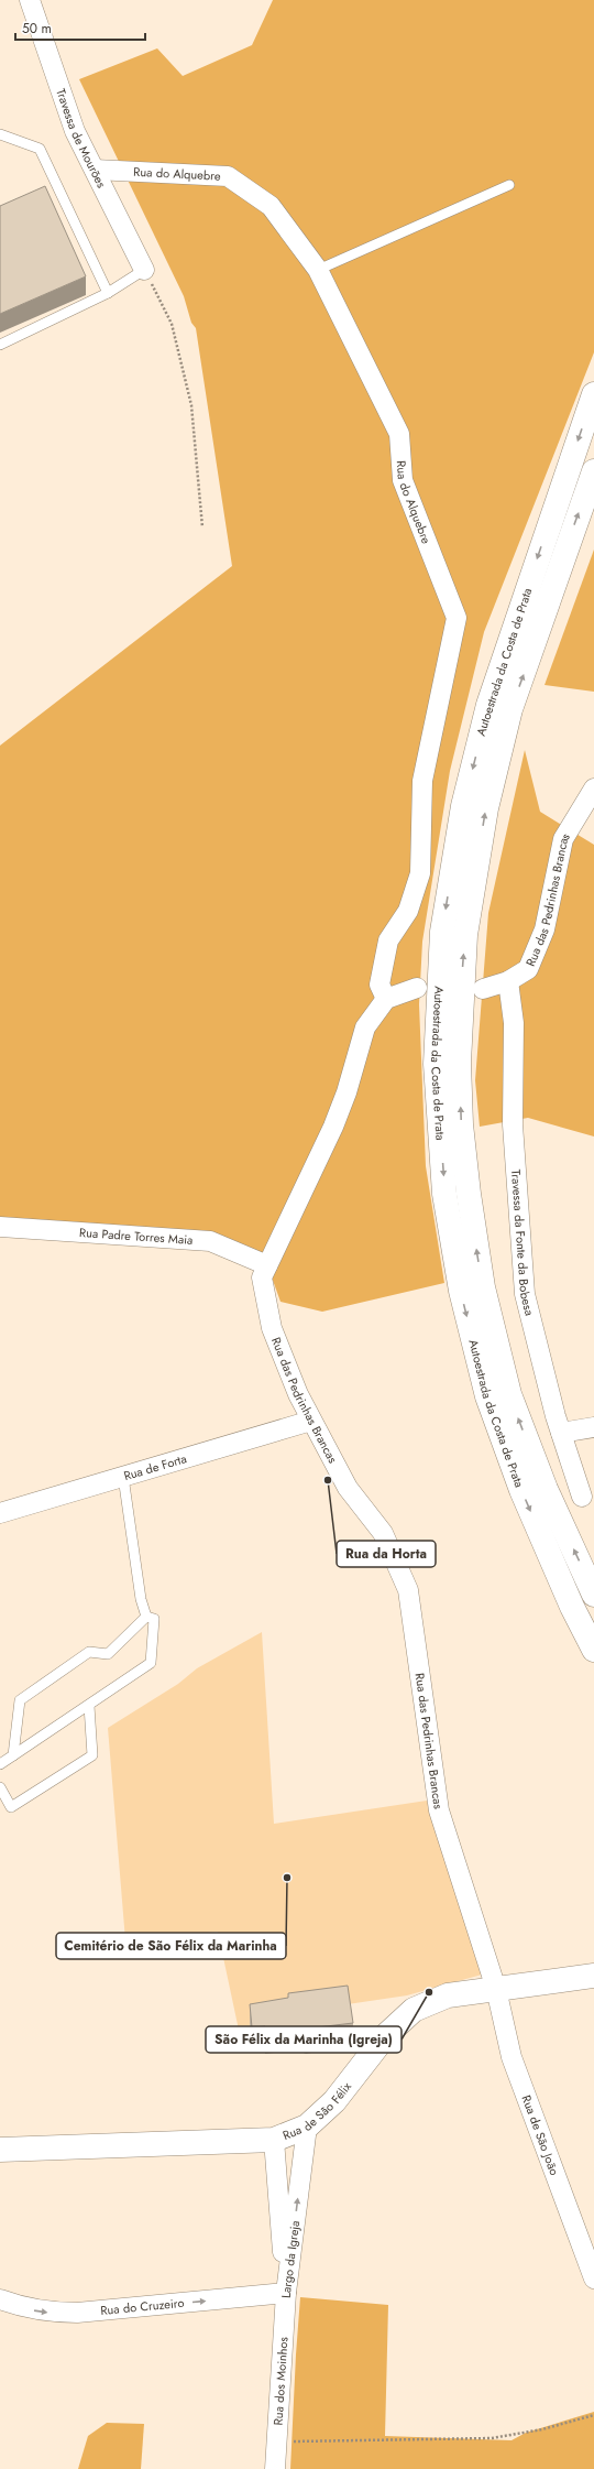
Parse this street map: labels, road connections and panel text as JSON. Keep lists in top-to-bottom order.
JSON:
{
  "streets": {
    "main road": ["Autoestrada da Costa de Prata", "Rua de São Félix"],
    "street": [
      "Travessa de Mourões",
      "Rua do Alquebre",
      "Rua das Pedrinhas Brancas",
      "Rua Padre Torres Maia",
      "Travessa da Fonte da Bobesa",
      "Rua de Forta",
      "Rua de São João",
      "Largo da Igreja",
      "Rua do Cruzeiro",
      "Rua dos Moinhos"
    ]
  },
  "crossings": [
    ["Travessa de Mourões", "Rua do Alquebre"],
    ["Rua do Alquebre", "Rua das Pedrinhas Brancas"],
    ["Rua das Pedrinhas Brancas", "Rua Padre Torres Maia"],
    ["Rua das Pedrinhas Brancas", "Travessa da Fonte da Bobesa"],
    ["Rua das Pedrinhas Brancas", "Rua de Forta"],
    ["Rua das Pedrinhas Brancas", "Rua de São Félix"],
    ["Rua das Pedrinhas Brancas", "Rua de São João"],
    ["Rua de São Félix", "Rua de São João"],
    ["Rua de São Félix", "Largo da Igreja"],
    ["Largo da Igreja", "Rua do Cruzeiro"],
    ["Largo da Igreja", "Rua dos Moinhos"],
    ["Rua do Cruzeiro", "Rua dos Moinhos"]
  ],
  "one_way": ["Rua do Cruzeiro"],
  "places": ["Rua da Horta", "Cemitério de São Félix da Marinha", "São Félix da Marinha (Igreja)"],
  "scale_bar": "50 m"
}
